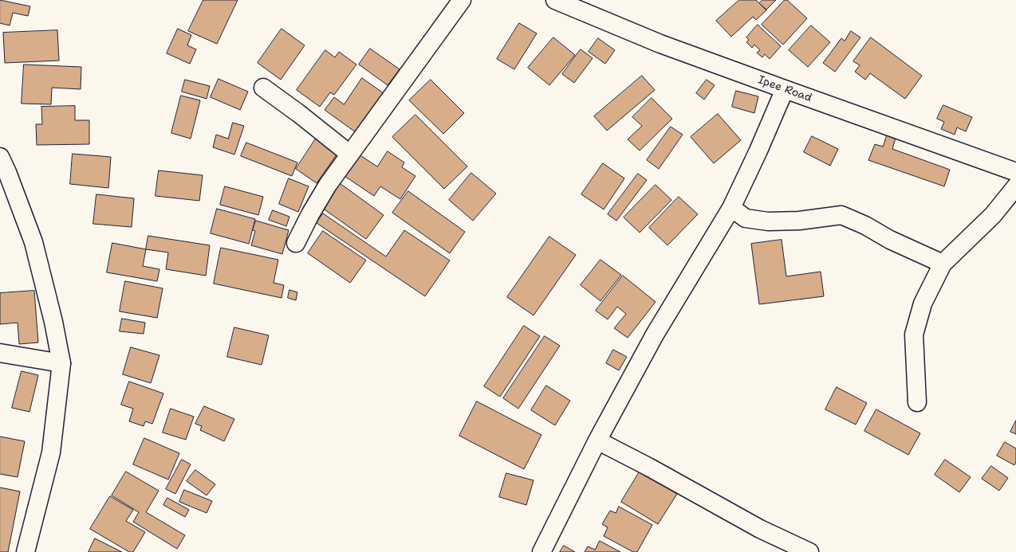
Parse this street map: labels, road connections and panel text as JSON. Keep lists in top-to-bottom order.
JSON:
{
  "streets": {
    "street": ["Ipee Road"]
  }
}
